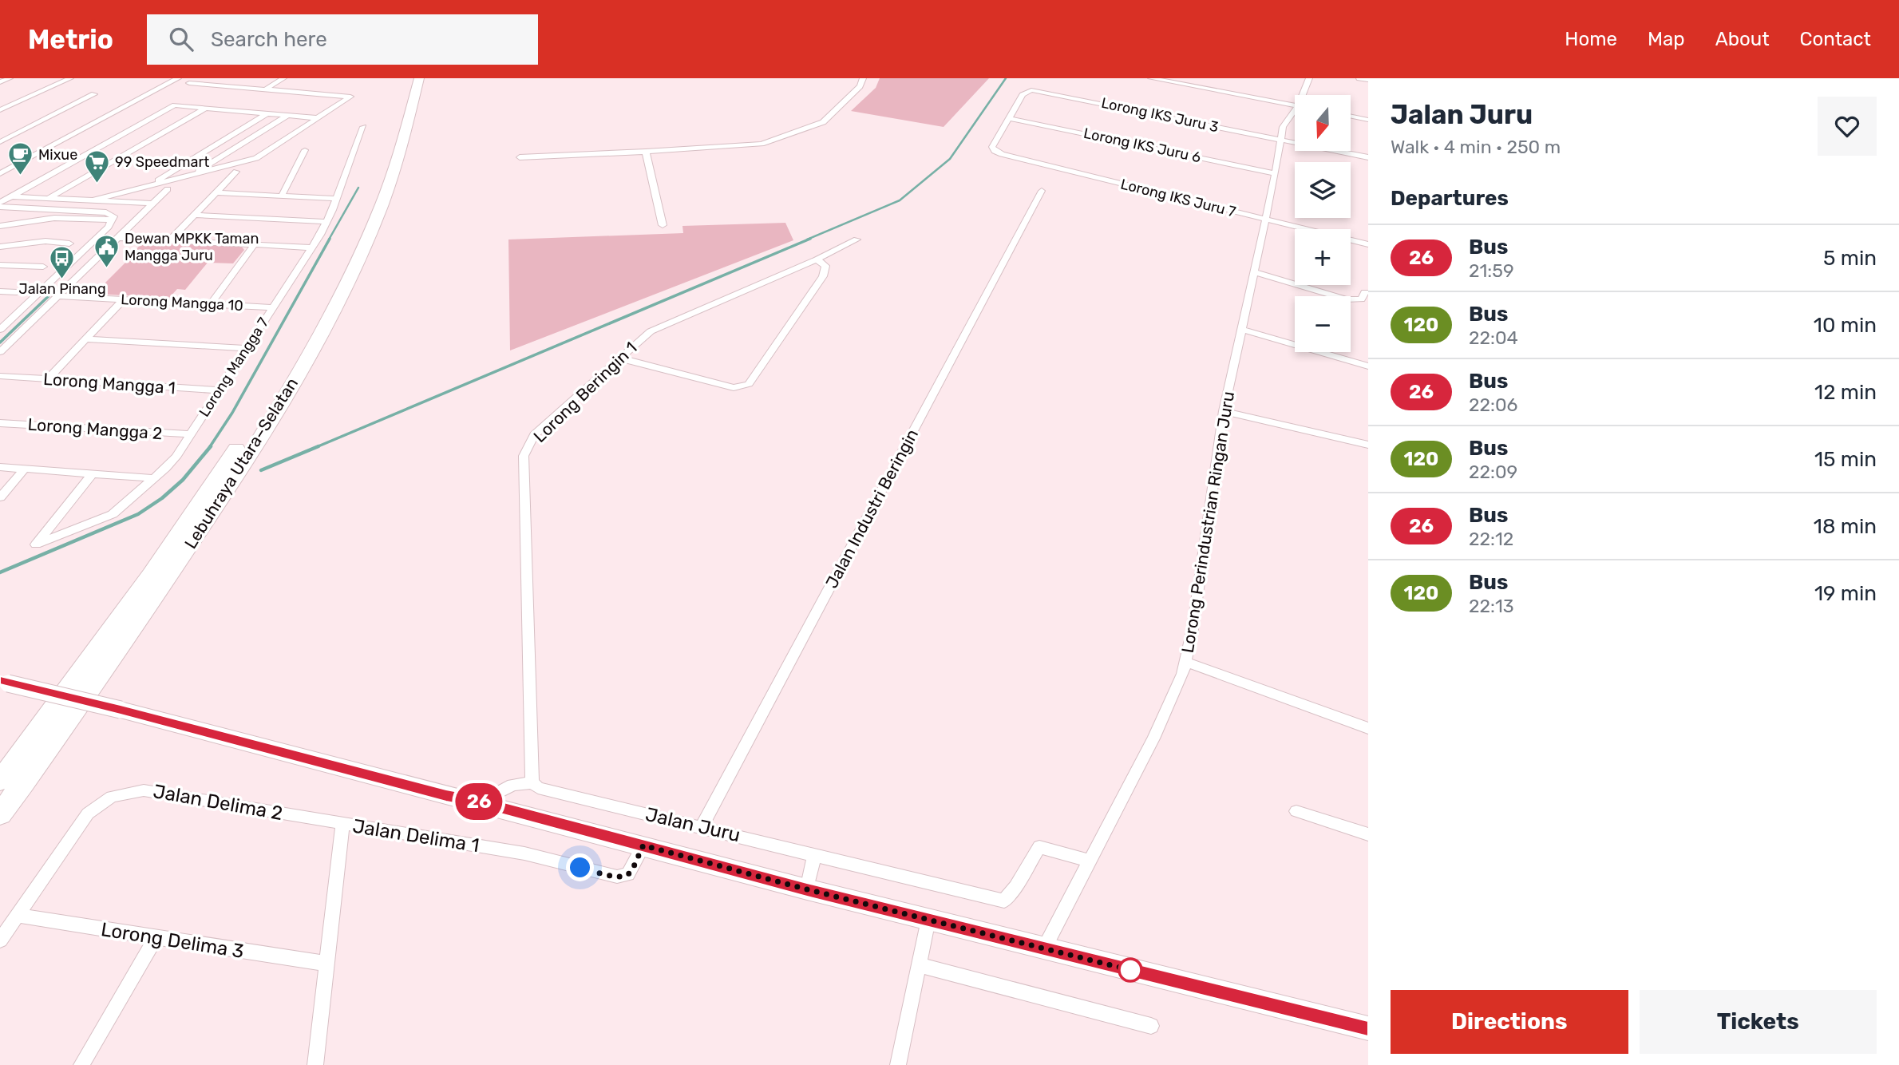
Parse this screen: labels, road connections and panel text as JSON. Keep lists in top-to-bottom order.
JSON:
{
  "streets": {
    "highway": ["Lebuhraya Utara–Selatan"],
    "main road": ["Jalan Juru"],
    "street": [
      "Lorong IKS Juru 3",
      "Lorong IKS Juru 6",
      "Lorong IKS Juru 7",
      "Lorong Mangga 10",
      "Lorong Mangga 7",
      "Lorong Mangga 1",
      "Lorong Beringin 1",
      "Lorong Mangga 2",
      "Jalan Industri Beringin",
      "Lorong Perindustrian Ringan Juru",
      "Jalan Delima 2",
      "Jalan Delima 1",
      "Lorong Delima 3"
    ]
  },
  "crossings": [
    ["Lorong IKS Juru 3", "Lorong IKS Juru 6"],
    ["Lorong IKS Juru 3", "Lorong IKS Juru 7"],
    ["Lorong IKS Juru 3", "Lorong Perindustrian Ringan Juru"],
    ["Lorong IKS Juru 6", "Lorong IKS Juru 7"],
    ["Lorong IKS Juru 6", "Lorong Perindustrian Ringan Juru"],
    ["Lorong IKS Juru 7", "Lorong Perindustrian Ringan Juru"],
    ["Lorong Mangga 10", "Lorong Mangga 7"],
    ["Lorong Mangga 7", "Lorong Mangga 1"],
    ["Lorong Mangga 7", "Lorong Mangga 2"],
    ["Lorong Beringin 1", "Jalan Juru"],
    ["Jalan Industri Beringin", "Jalan Juru"],
    ["Lorong Perindustrian Ringan Juru", "Jalan Juru"],
    ["Jalan Delima 2", "Jalan Delima 1"],
    ["Jalan Delima 2", "Lorong Delima 3"],
    ["Jalan Juru", "Jalan Delima 1"],
    ["Jalan Delima 1", "Lorong Delima 3"]
  ],
  "places": {
    "cafe": ["Mixue"],
    "supermarket": ["99 Speedmart"],
    "public building": ["Dewan MPKK Taman Mangga Juru"],
    "bus stop": ["Jalan Pinang"]
  },
  "lines": ["bus line 26"],
  "north": "bottom",
  "page": {
    "header": "Metrio",
    "search": "Search here",
    "nav": [
      "Home",
      "Map",
      "About",
      "Contact"
    ],
    "on_map": "26",
    "heading": [
      ["Jalan Juru", "Walk · 4 min · 250 m"],
      "Departures"
    ],
    "map_buttons": ["+", "−"],
    "list": [
      {
        "mark": "26",
        "name": "Bus",
        "note": "21:59",
        "value": "5 min"
      },
      {
        "mark": "120",
        "name": "Bus",
        "note": "22:04",
        "value": "10 min"
      },
      {
        "mark": "26",
        "name": "Bus",
        "note": "22:06",
        "value": "12 min"
      },
      {
        "mark": "120",
        "name": "Bus",
        "note": "22:09",
        "value": "15 min"
      },
      {
        "mark": "26",
        "name": "Bus",
        "note": "22:12",
        "value": "18 min"
      },
      {
        "mark": "120",
        "name": "Bus",
        "note": "22:13",
        "value": "19 min"
      }
    ],
    "buttons": ["Directions", "Tickets"]
  }
}
